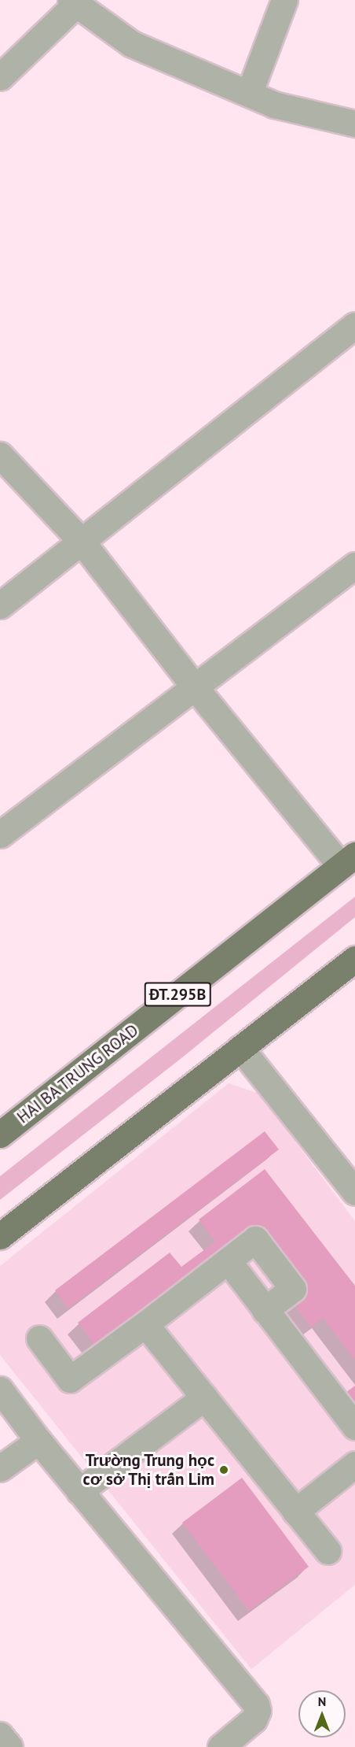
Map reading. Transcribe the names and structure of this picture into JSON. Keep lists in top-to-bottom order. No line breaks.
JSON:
{"streets":{"main road":["ĐT.295B","HAI BA TRUNG ROAD"]},"places":["Trường Trung học cơ sở Thị trấn Lim"],"north":"top"}
